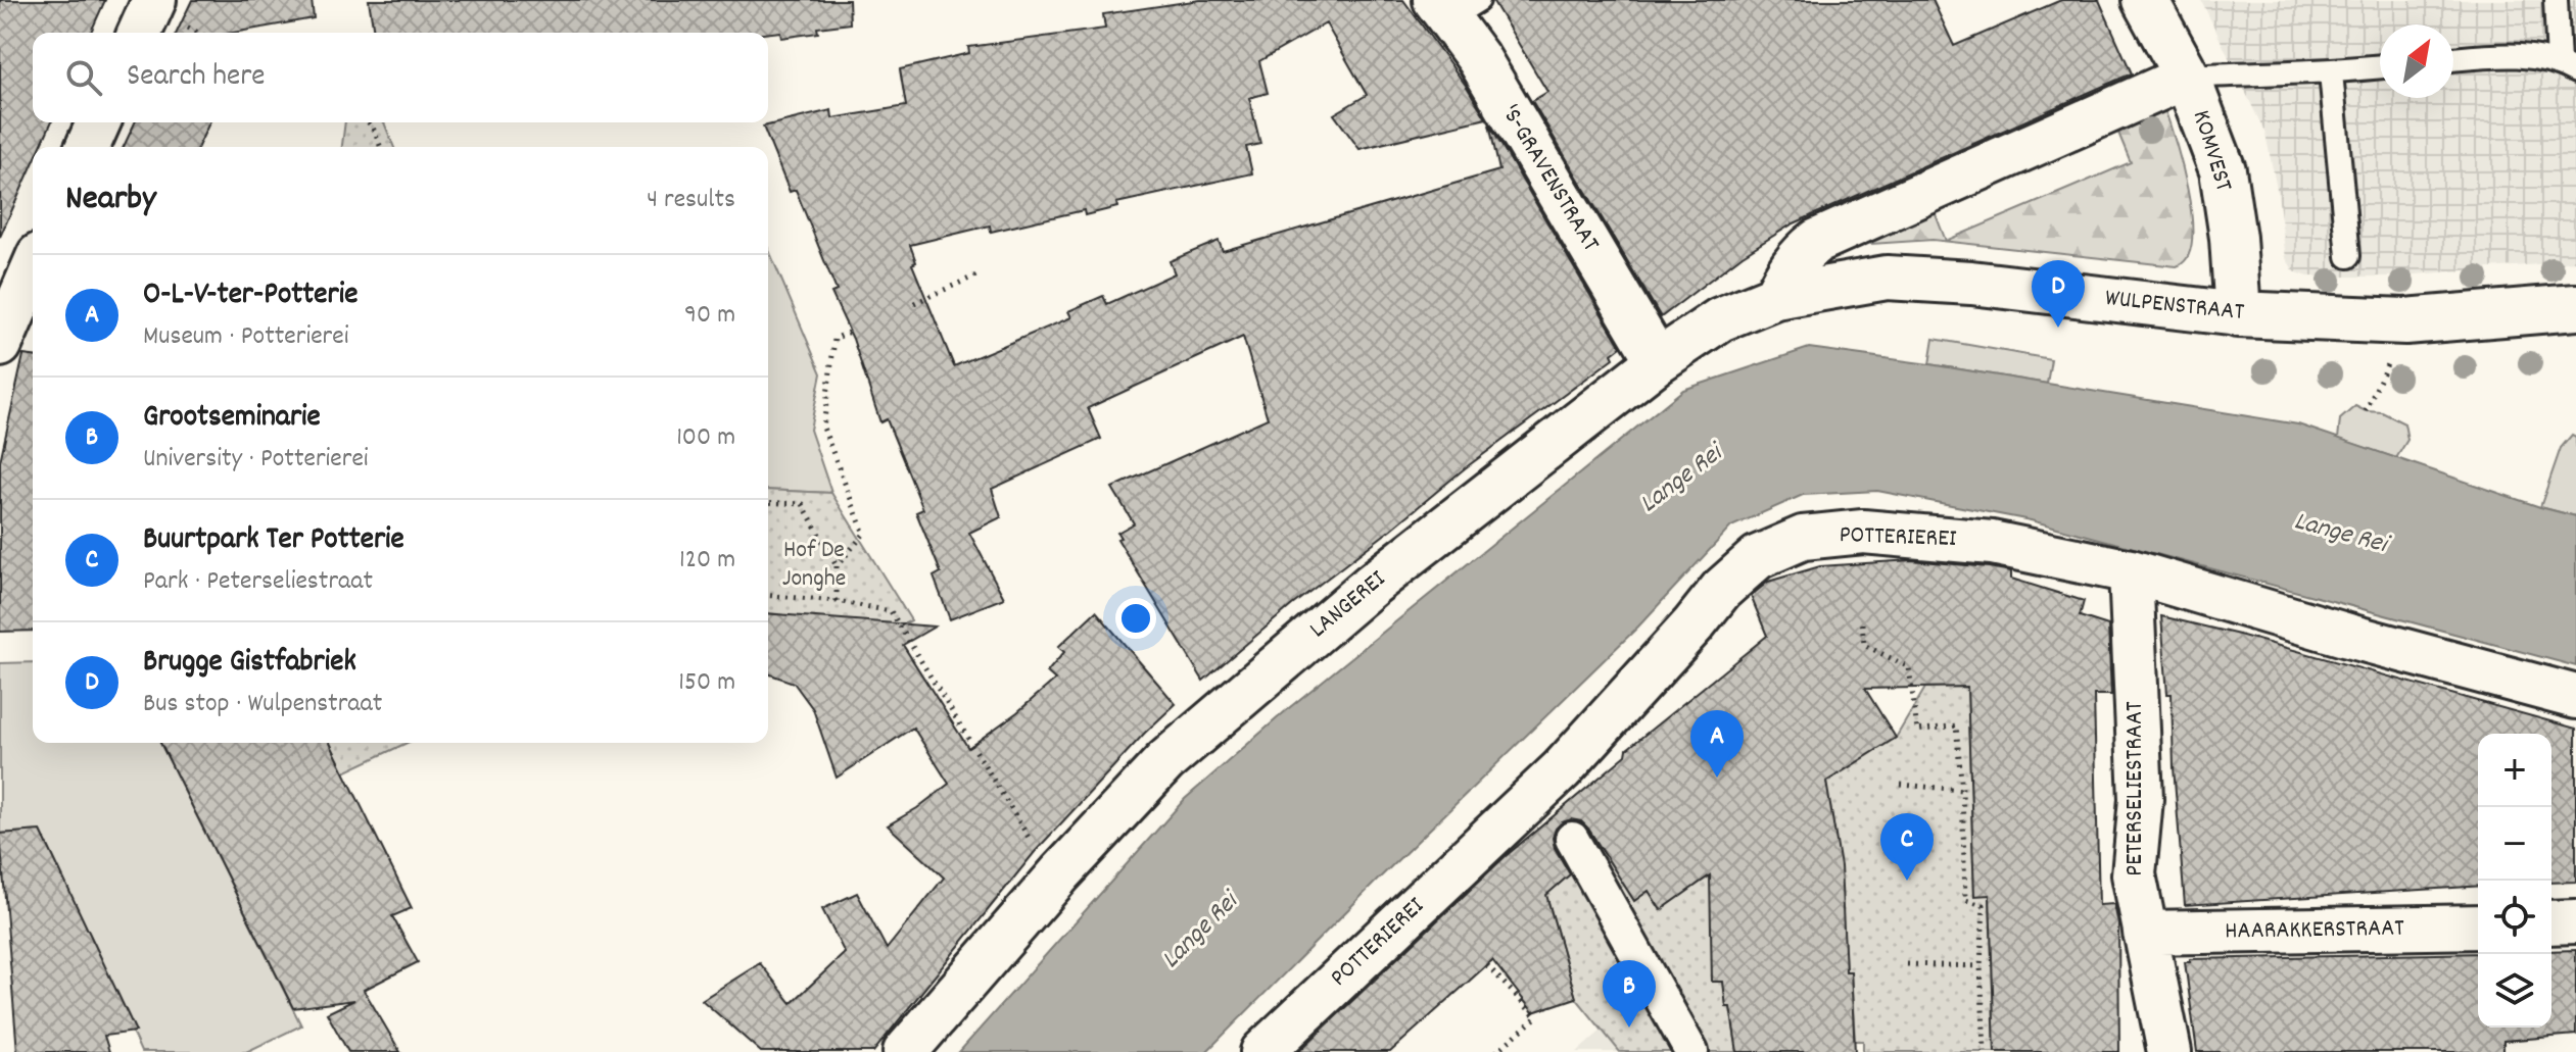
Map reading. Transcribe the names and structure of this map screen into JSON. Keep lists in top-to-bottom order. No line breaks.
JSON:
{"streets":{"street":["KOMVEST","'S-GRAVENSTRAAT","WULPENSTRAAT","POTTERIEREI","LANGEREI","PETERSELIESTRAAT","HAARAKKERSTRAAT"]},"crossings":[["KOMVEST","WULPENSTRAAT"],["'S-GRAVENSTRAAT","WULPENSTRAAT"],["'S-GRAVENSTRAAT","LANGEREI"],["WULPENSTRAAT","LANGEREI"],["POTTERIEREI","PETERSELIESTRAAT"],["PETERSELIESTRAAT","HAARAKKERSTRAAT"]],"water":["Lange Rei"],"parks":["Hof De Jonghe"],"north":"top right","page":{"search":"Search here","heading":["Nearby","4 results"],"list":[{"mark":"A","name":"O-L-V-ter-Potterie","note":"Museum · Potterierei","value":"90 m"},{"mark":"B","name":"Grootseminarie","note":"University · Potterierei","value":"100 m"},{"mark":"C","name":"Buurtpark Ter Potterie","note":"Park · Peterseliestraat","value":"120 m"},{"mark":"D","name":"Brugge Gistfabriek","note":"Bus stop · Wulpenstraat","value":"150 m"}],"pins":["D","A","C","B"],"map_buttons":["+","−"]}}
